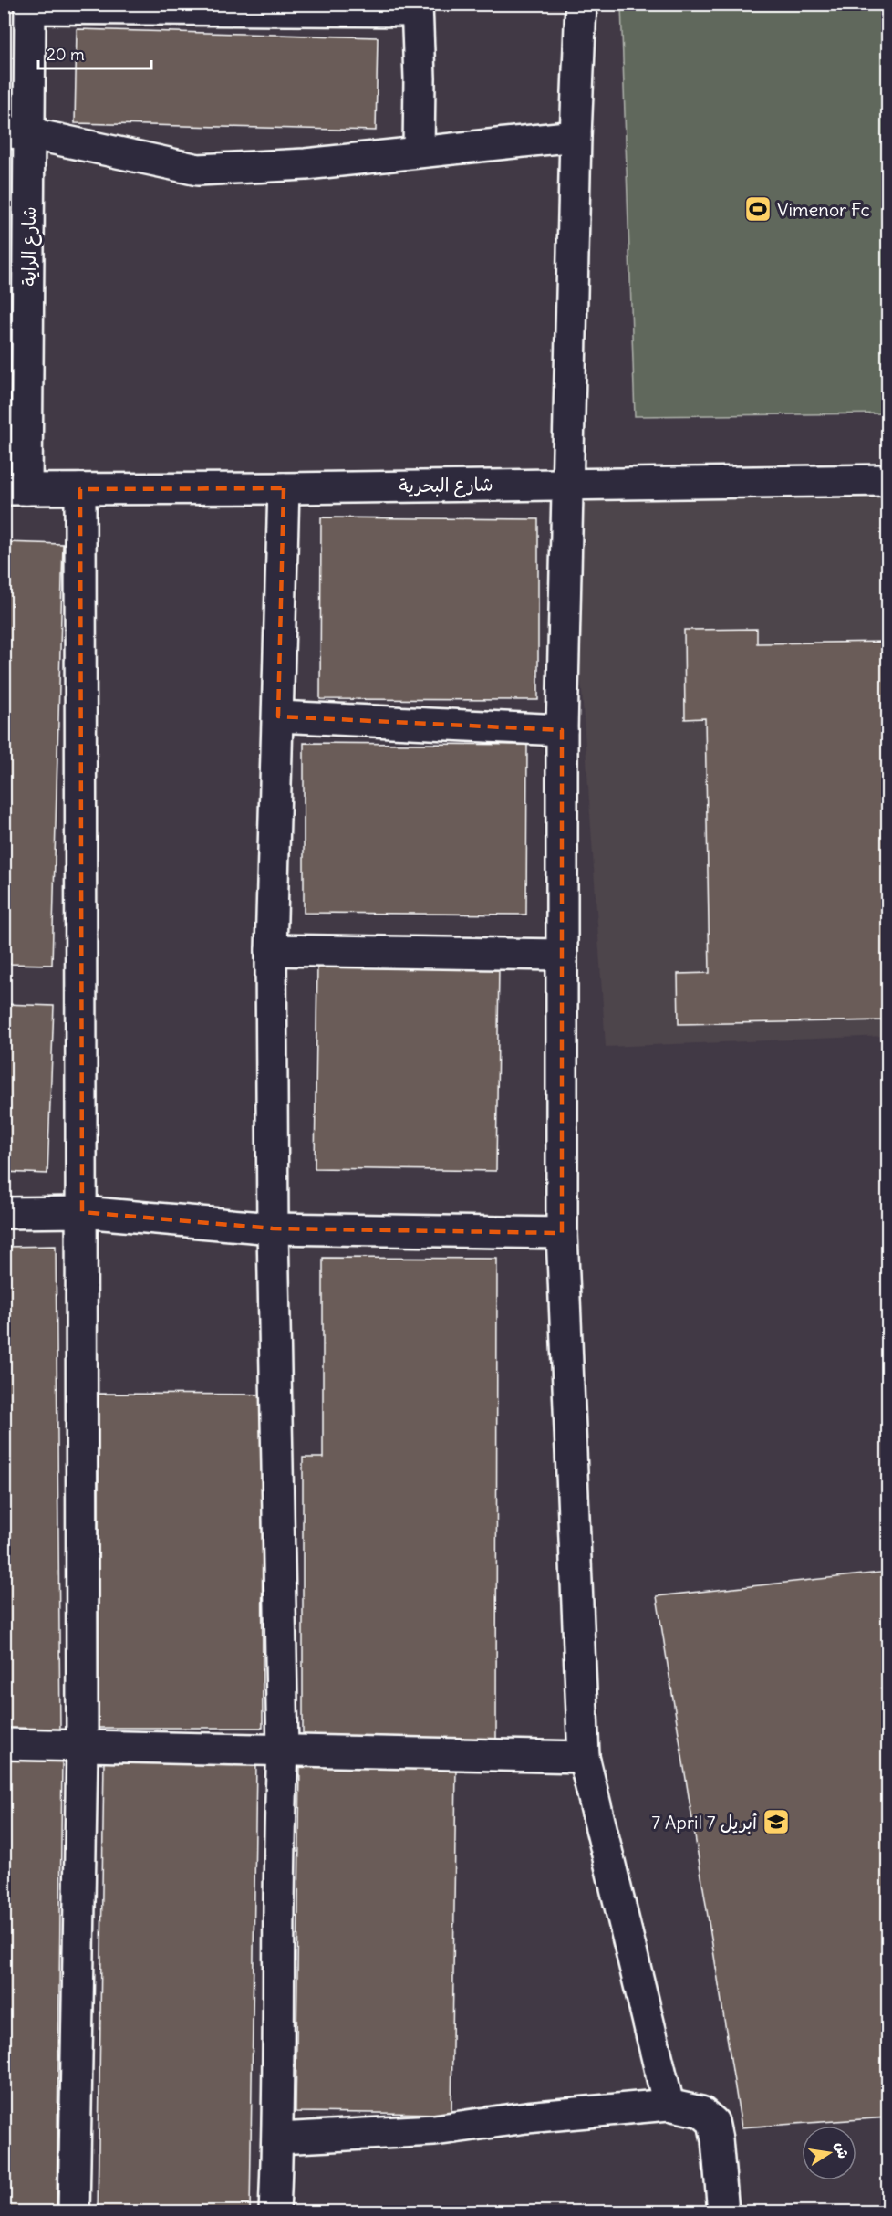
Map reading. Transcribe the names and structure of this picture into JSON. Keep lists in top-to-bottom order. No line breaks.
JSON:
{"streets":{"street":["شارع الراية","شارع البحرية"]},"crossings":[["شارع الراية","شارع البحرية"]],"places":{"sports":["Vimenor Fc"],"school or university":["7 April 7 أبريل"]},"scale_bar":"20 m","north":"right"}
